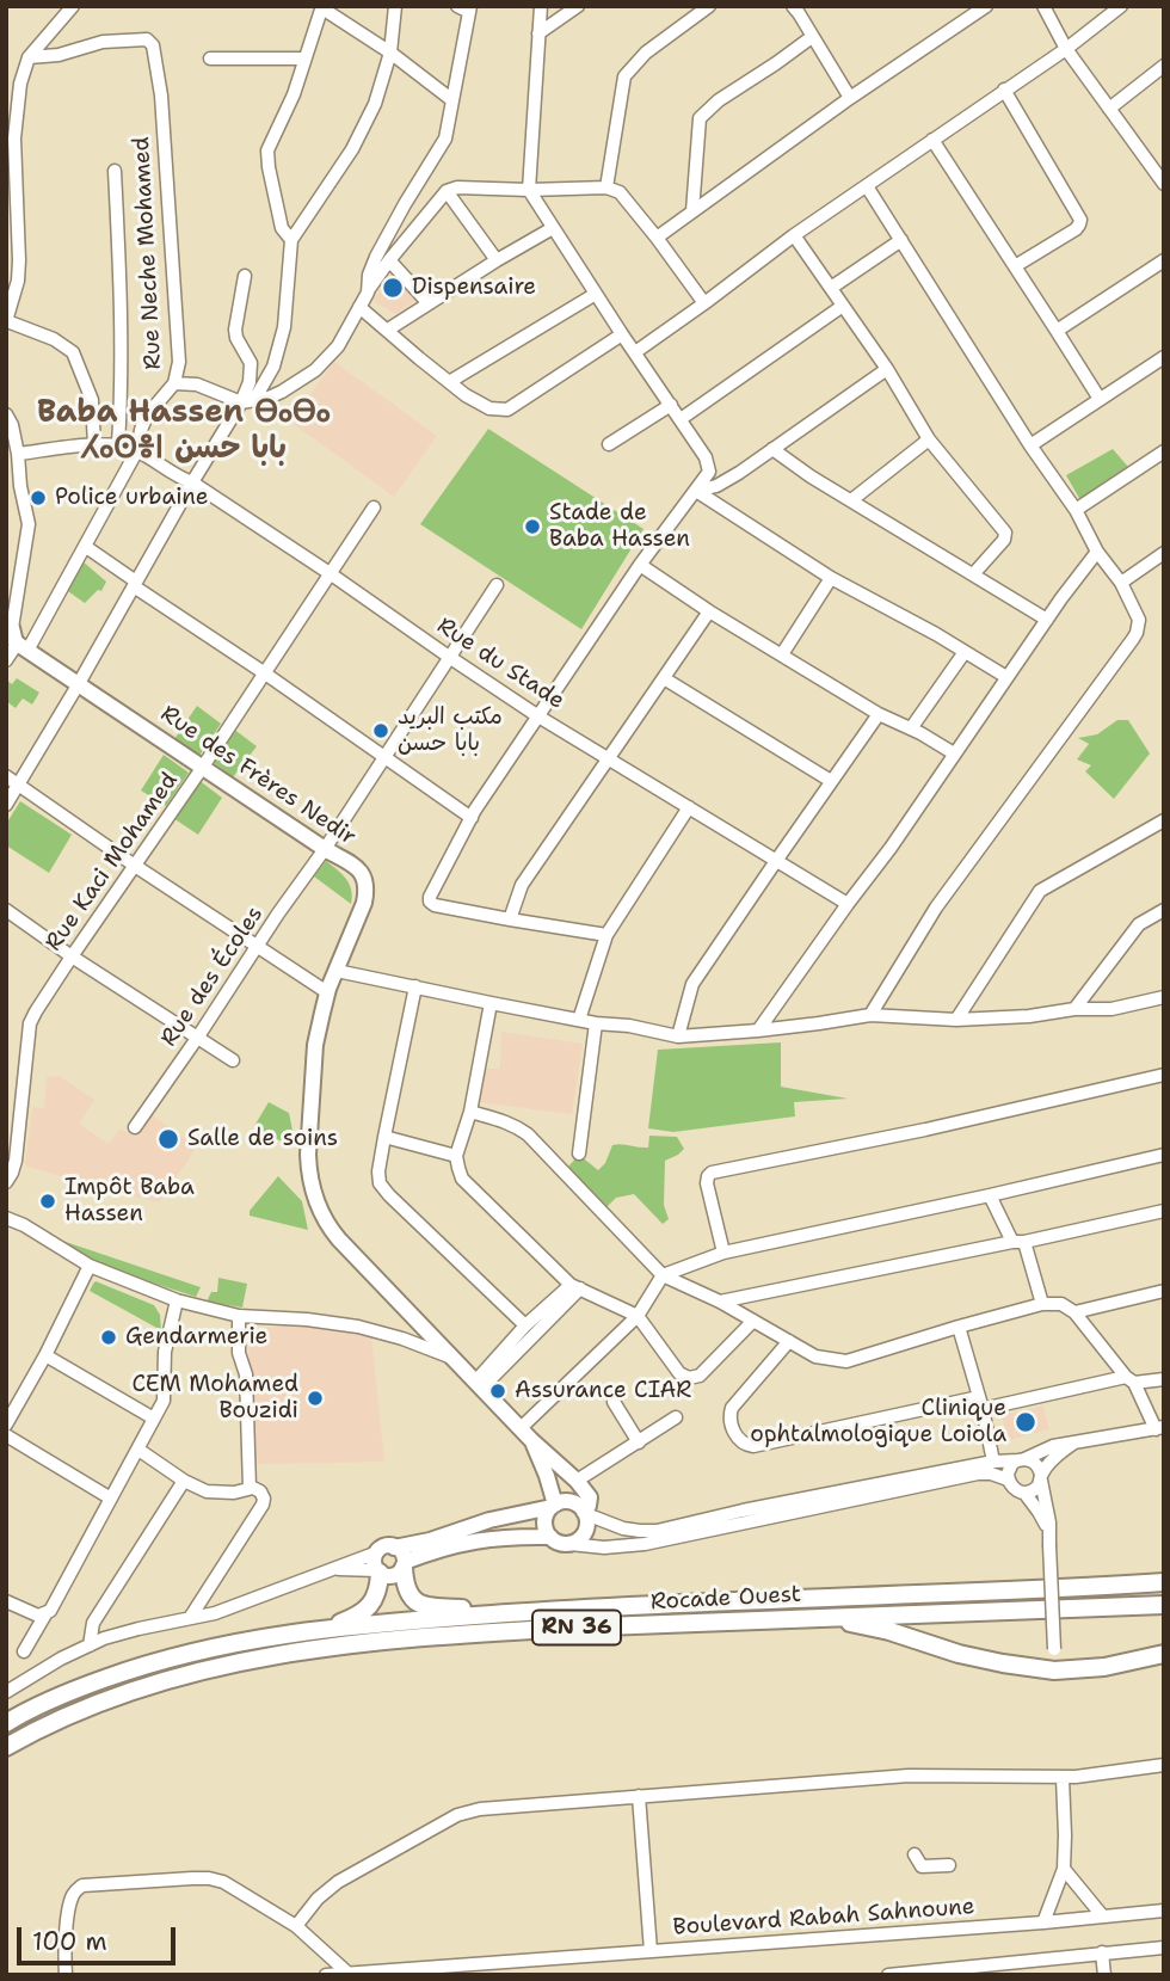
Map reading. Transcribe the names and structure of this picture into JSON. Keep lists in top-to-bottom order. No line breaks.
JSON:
{"streets":{"highway":["Rocade Ouest","RN 36"],"main road":["Rue des Frères Nedir"],"street":["Rue Neche Mohamed","Rue du Stade","Rue Kaci Mohamed","Rue des Écoles","Boulevard Rabah Sahnoune"]},"crossings":[["Rue Neche Mohamed","Rue du Stade"],["Rue Neche Mohamed","Rue des Frères Nedir"],["Rue du Stade","Rue Kaci Mohamed"],["Rue du Stade","Rue des Écoles"],["Rue des Frères Nedir","Rue Kaci Mohamed"],["Rue des Frères Nedir","Rue des Écoles"]],"districts":["Baba Hassen ⴱⴰⴱⴰ ⵃⴰⵙⴻⵏ بابا حسن"],"places":["Dispensaire","Police urbaine","Stade de Baba Hassen","مكتب البريد بابا حسن","Salle de soins","Impôt Baba Hassen","Gendarmerie","Assurance CIAR","CEM Mohamed Bouzidi","Clinique ophtalmologique Loiola"],"scale_bar":"100 m"}
